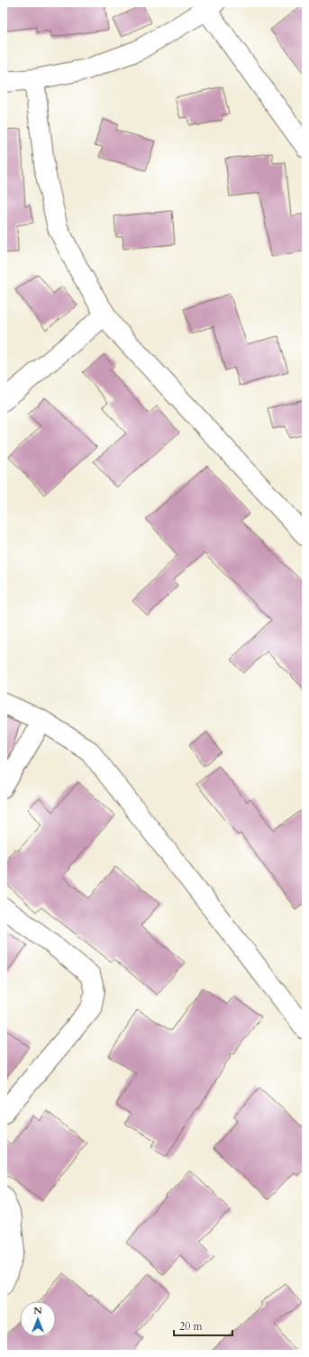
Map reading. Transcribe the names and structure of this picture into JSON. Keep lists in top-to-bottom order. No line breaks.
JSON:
{"scale_bar":"20 m","north":"top"}
